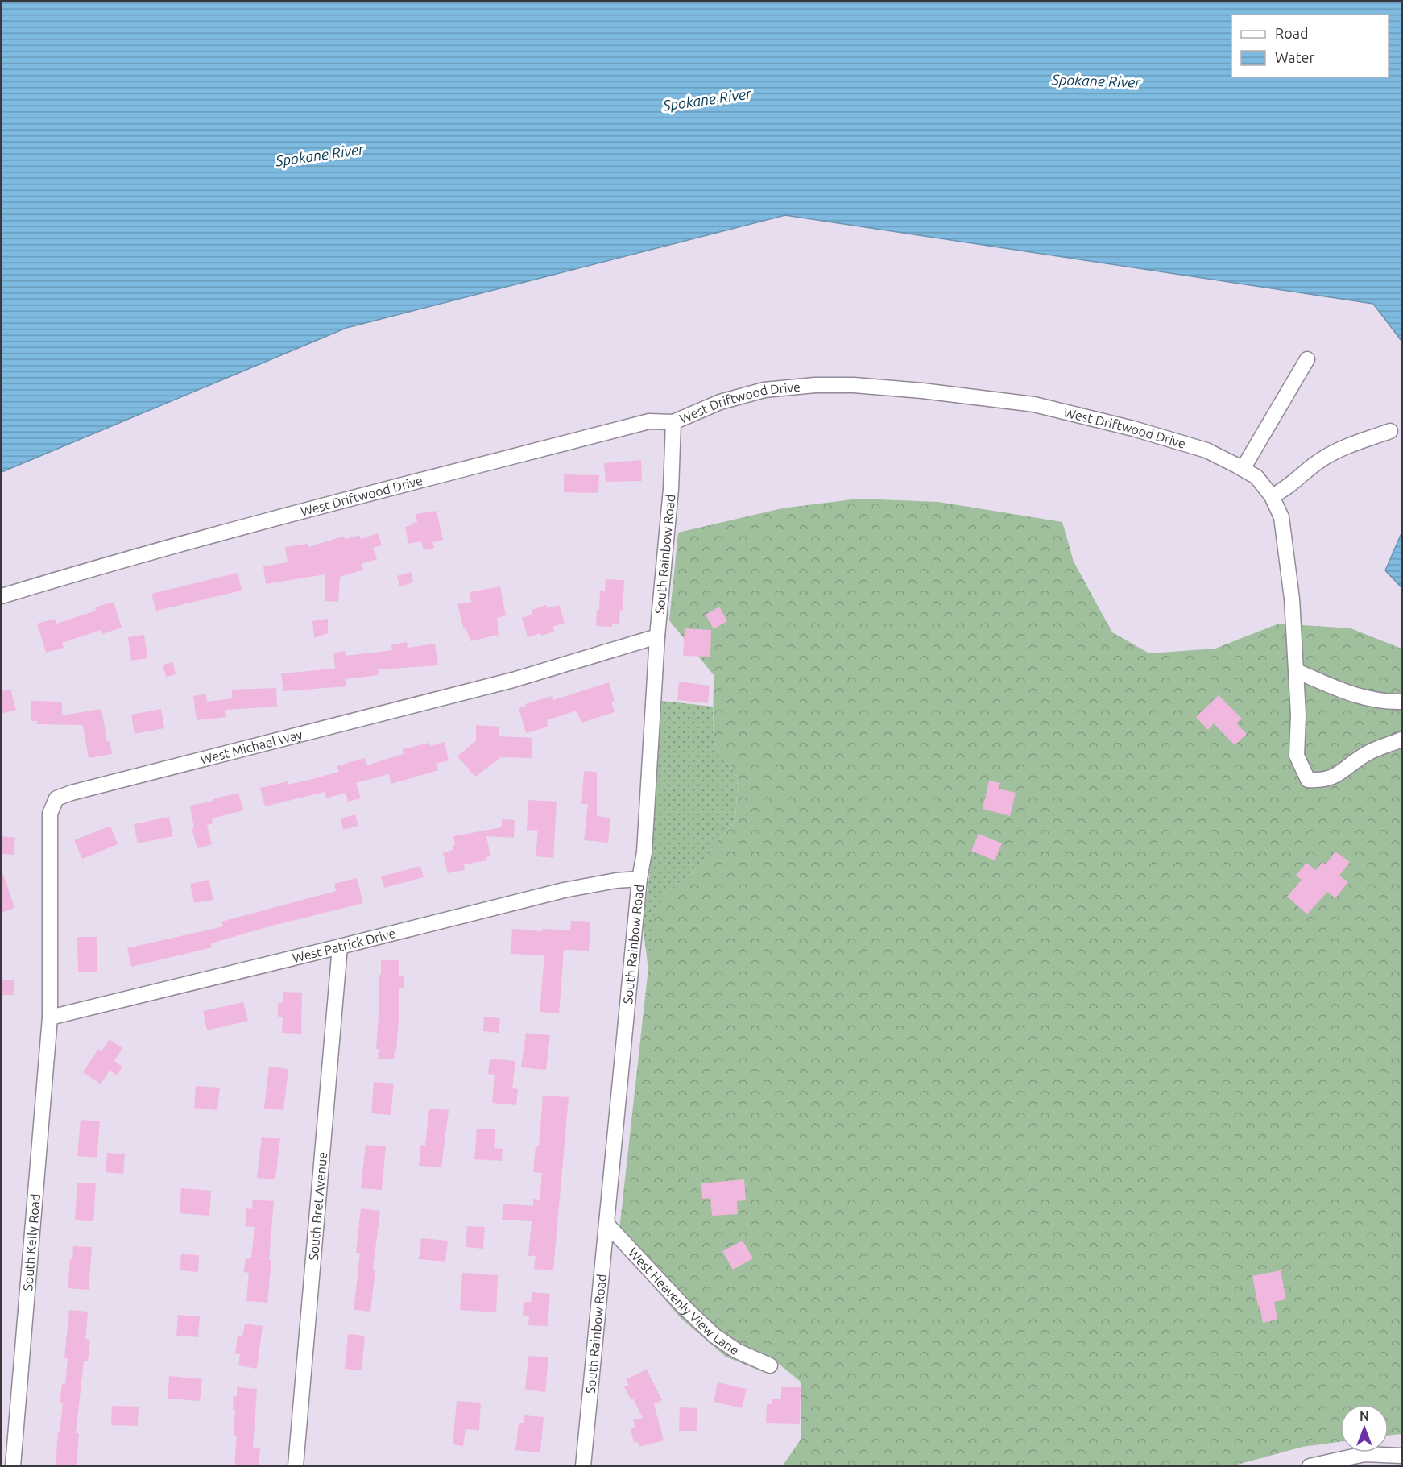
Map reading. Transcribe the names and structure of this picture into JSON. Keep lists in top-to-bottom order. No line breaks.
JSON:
{"streets":{"street":["West Driftwood Drive","South Rainbow Road","West Michael Way","West Patrick Drive","South Bret Avenue","South Kelly Road","West Heavenly View Lane"]},"crossings":[["West Driftwood Drive","South Rainbow Road"],["South Rainbow Road","West Michael Way"],["South Rainbow Road","West Patrick Drive"],["South Rainbow Road","West Heavenly View Lane"],["West Michael Way","West Patrick Drive"],["West Michael Way","South Kelly Road"],["West Patrick Drive","South Bret Avenue"],["West Patrick Drive","South Kelly Road"]],"water":["Spokane River"],"legend":["Road","Water"],"north":"top"}
